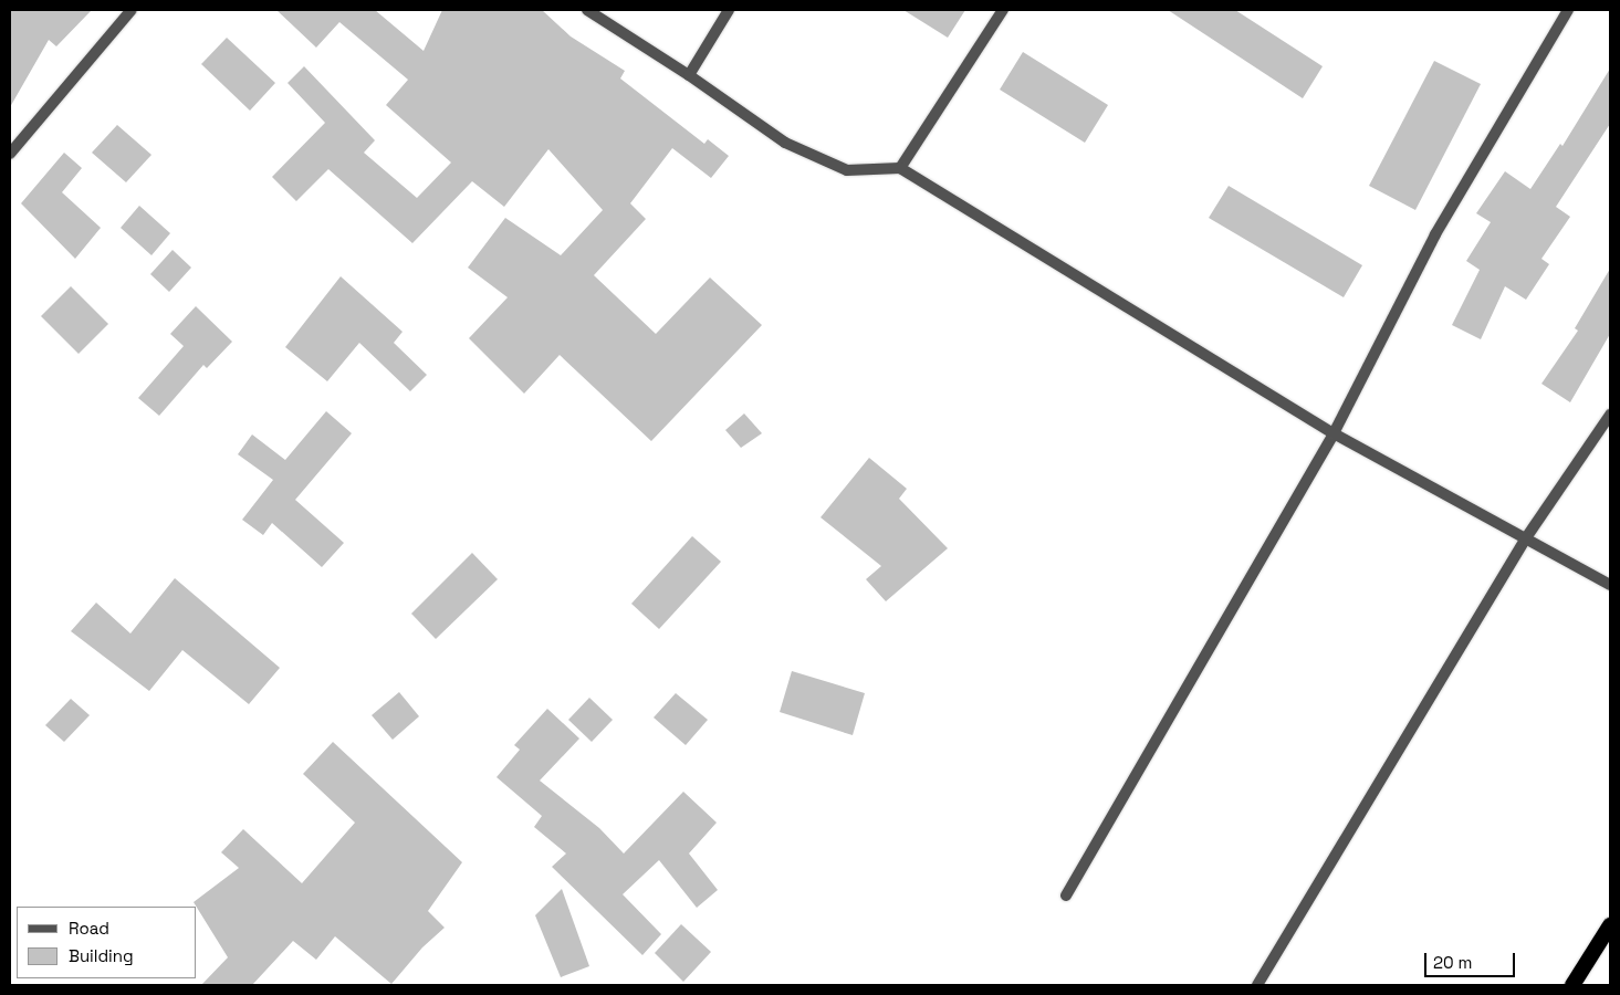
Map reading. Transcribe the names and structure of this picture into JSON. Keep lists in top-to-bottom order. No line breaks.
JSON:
{"legend":["Road","Building"],"scale_bar":"20 m"}
